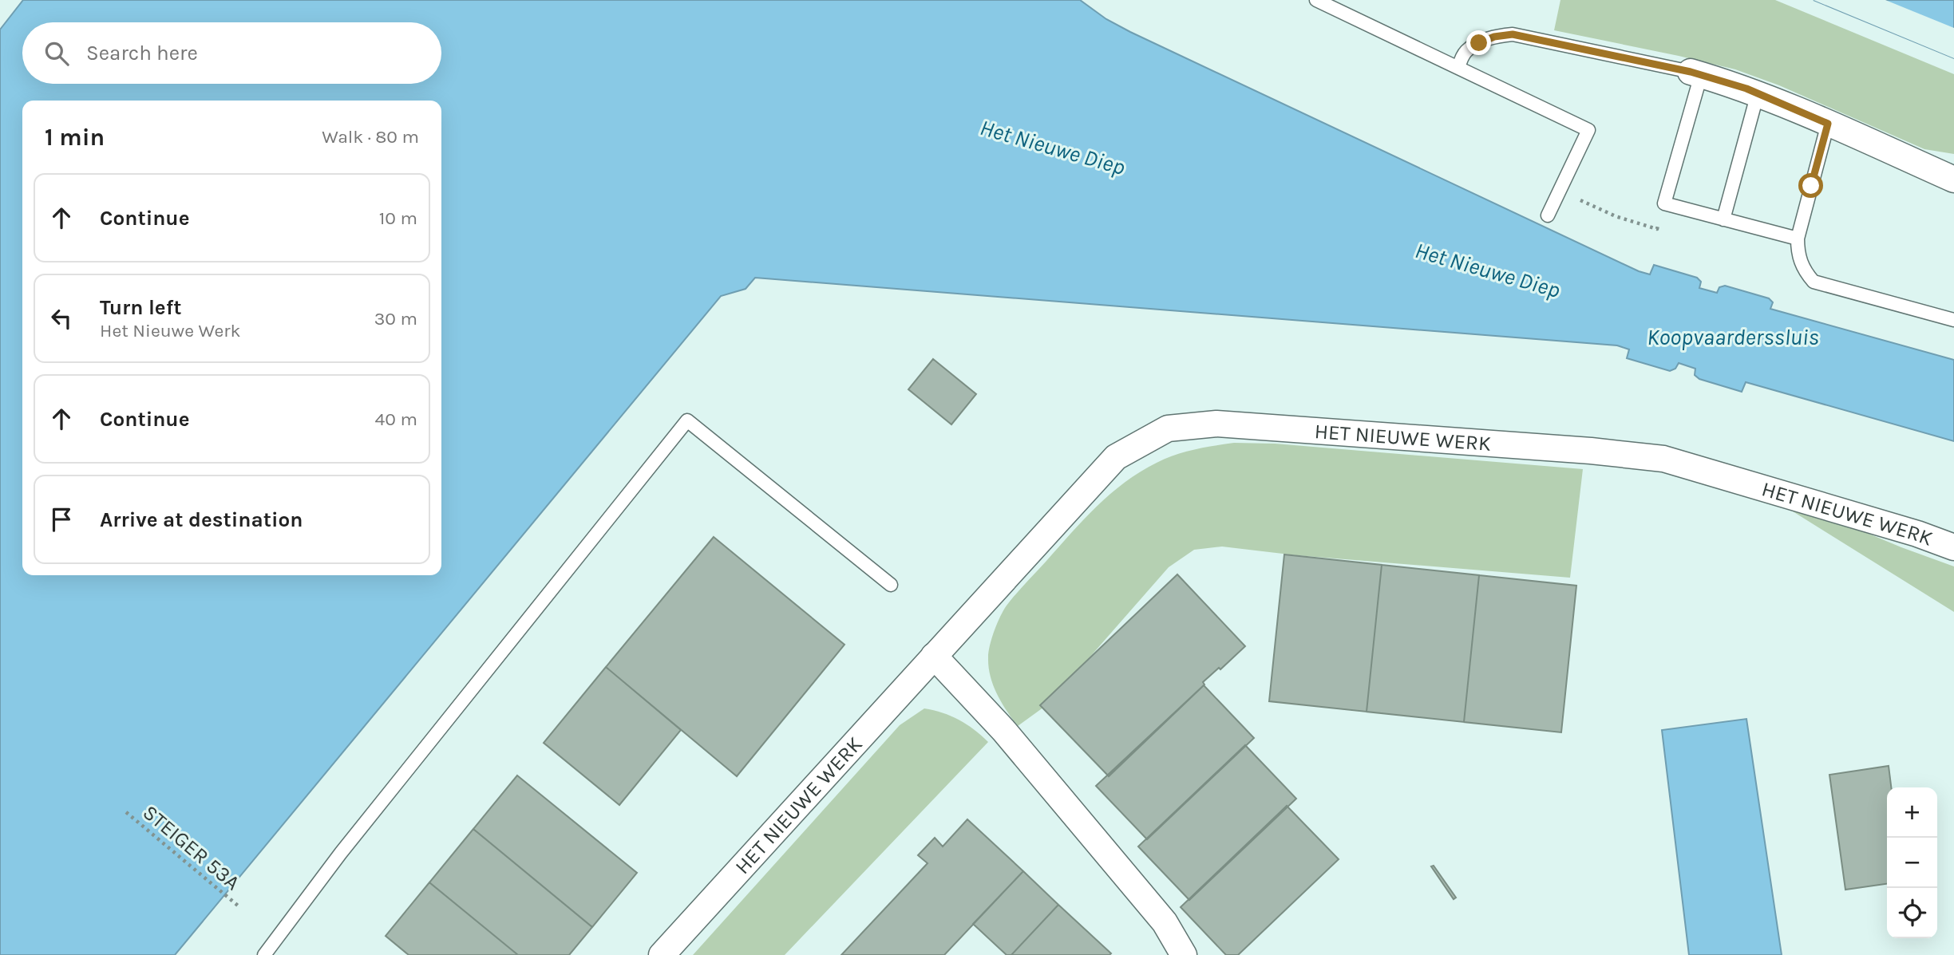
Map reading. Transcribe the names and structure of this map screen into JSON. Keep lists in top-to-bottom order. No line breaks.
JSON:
{"streets":{"street":["HET NIEUWE WERK"],"path":["STEIGER 53A"]},"water":["Het Nieuwe Diep","Koopvaarderssluis"],"page":{"search":"Search here","heading":["1 min","Walk · 80 m"],"list":[["Continue","10 m"],["Turn left","Het Nieuwe Werk","30 m"],["Continue","40 m"],"Arrive at destination"],"map_buttons":["+","−"]}}
